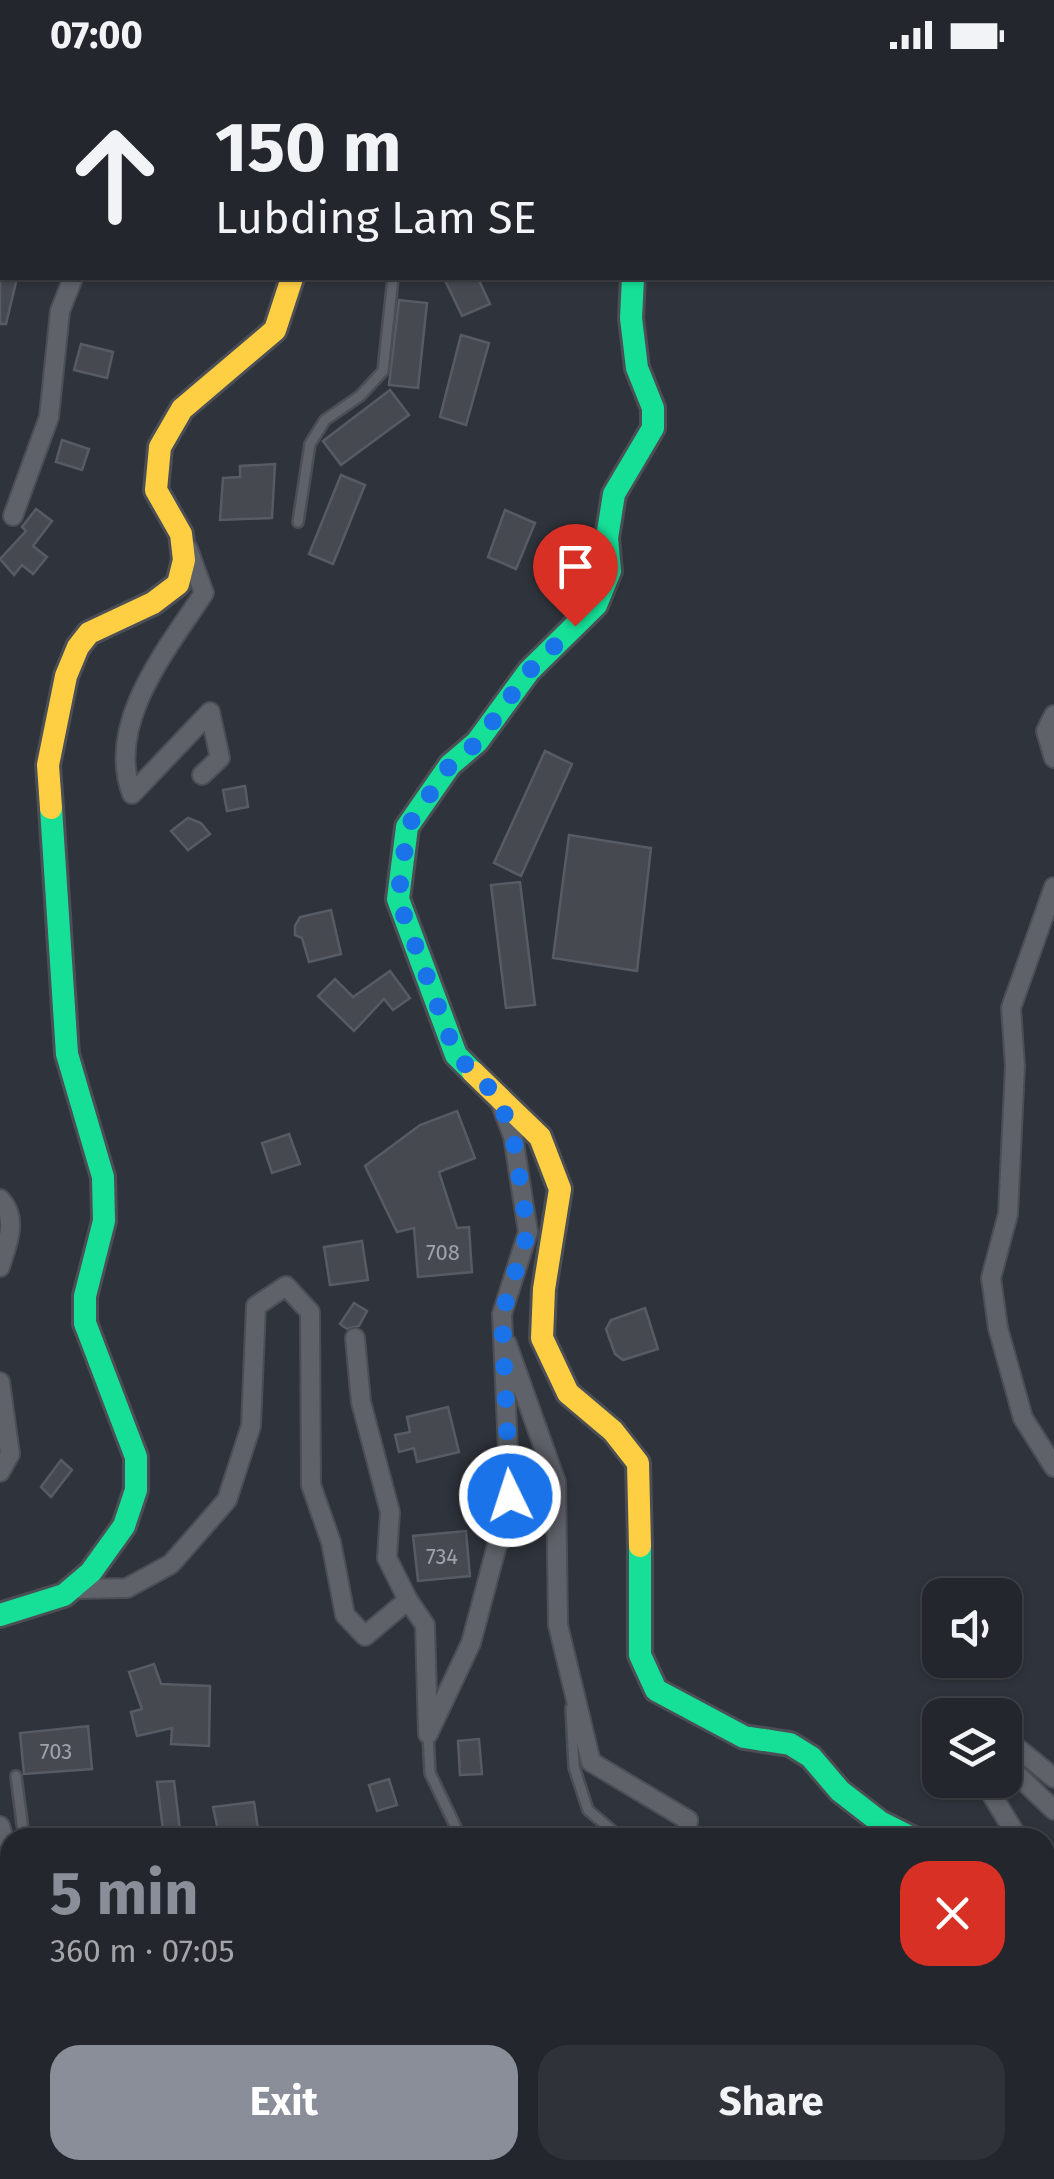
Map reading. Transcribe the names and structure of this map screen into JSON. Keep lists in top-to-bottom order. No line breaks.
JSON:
{"house_numbers":["708","734","703"],"page":{"status":"07:00","turn":["150 m","Lubding Lam SE"],"heading":["5 min","360 m · 07:05"],"buttons":["Exit","Share"]}}
